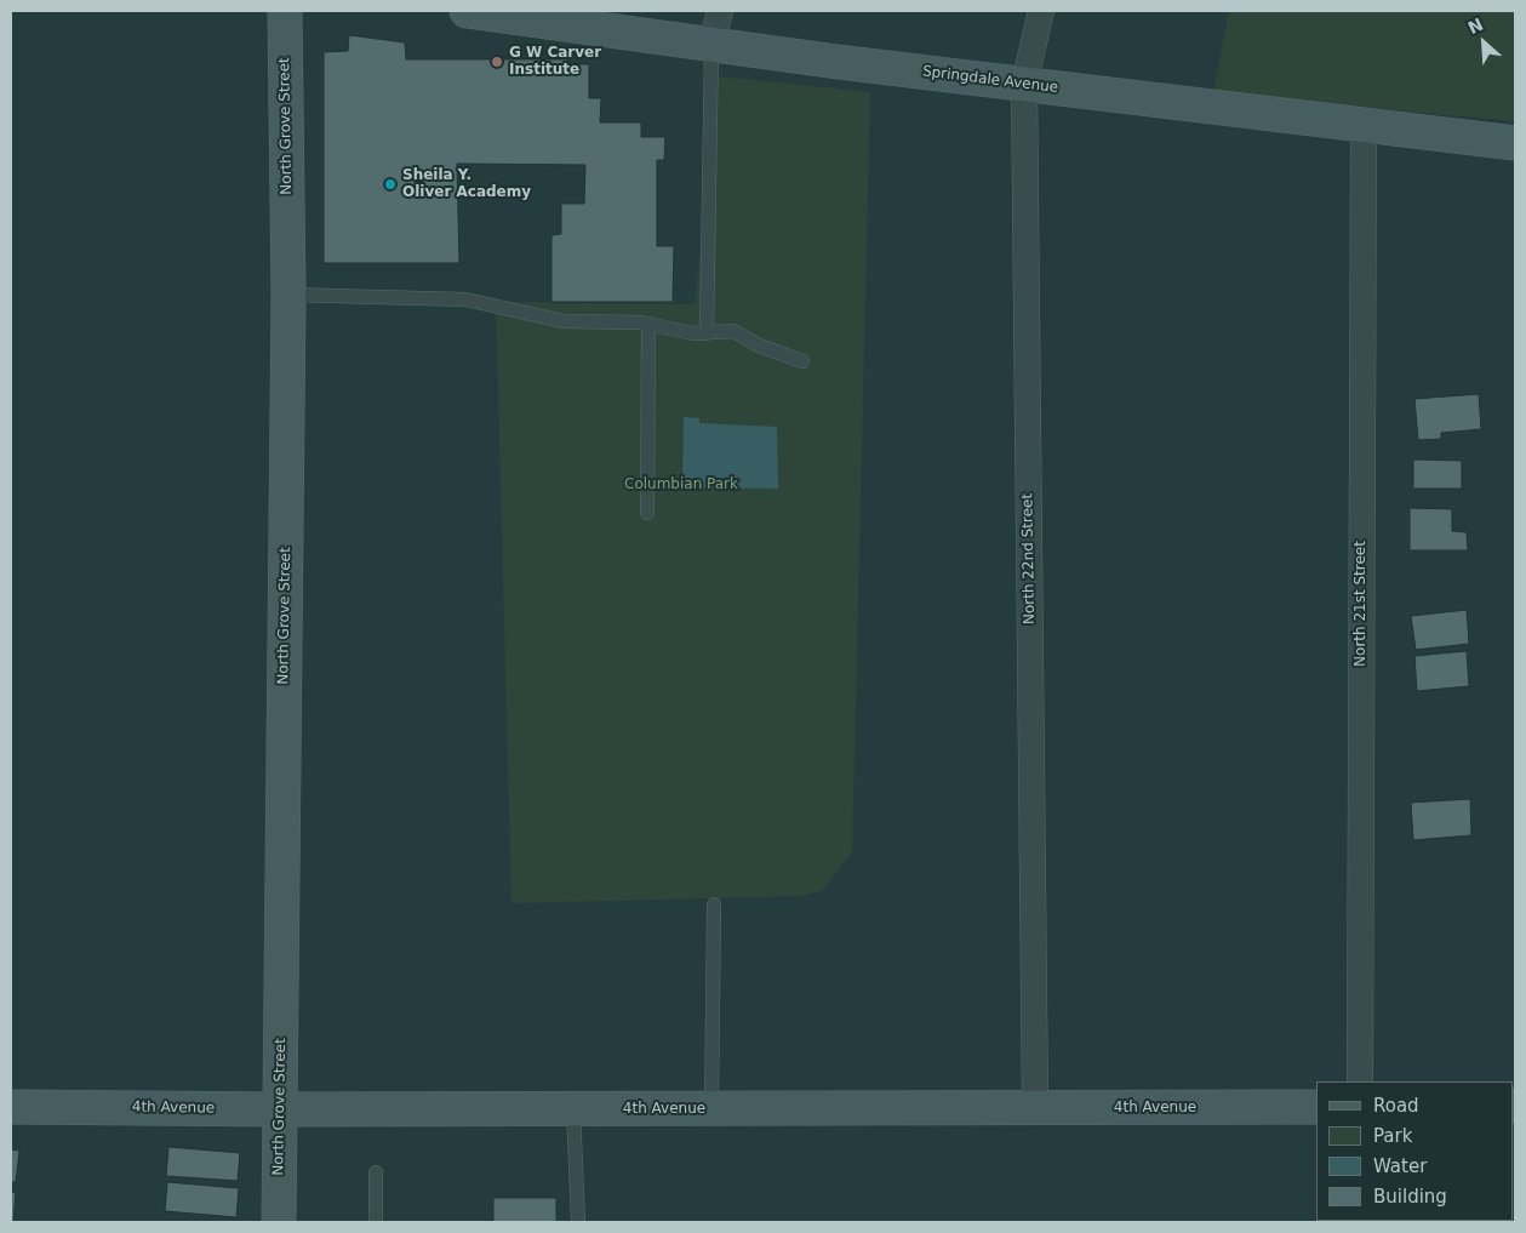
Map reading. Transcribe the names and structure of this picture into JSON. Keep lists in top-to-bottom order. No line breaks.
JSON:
{"streets":{"street":["Springdale Avenue","North Grove Street","North 22nd Street","North 21st Street","4th Avenue"]},"crossings":[["Springdale Avenue","North 22nd Street"],["Springdale Avenue","North 21st Street"],["North Grove Street","4th Avenue"],["North 22nd Street","4th Avenue"]],"parks":["Columbian Park"],"places":["G W Carver Institute","Sheila Y. Oliver Academy"],"legend":["Road","Park","Water","Building"],"north":"top left"}
